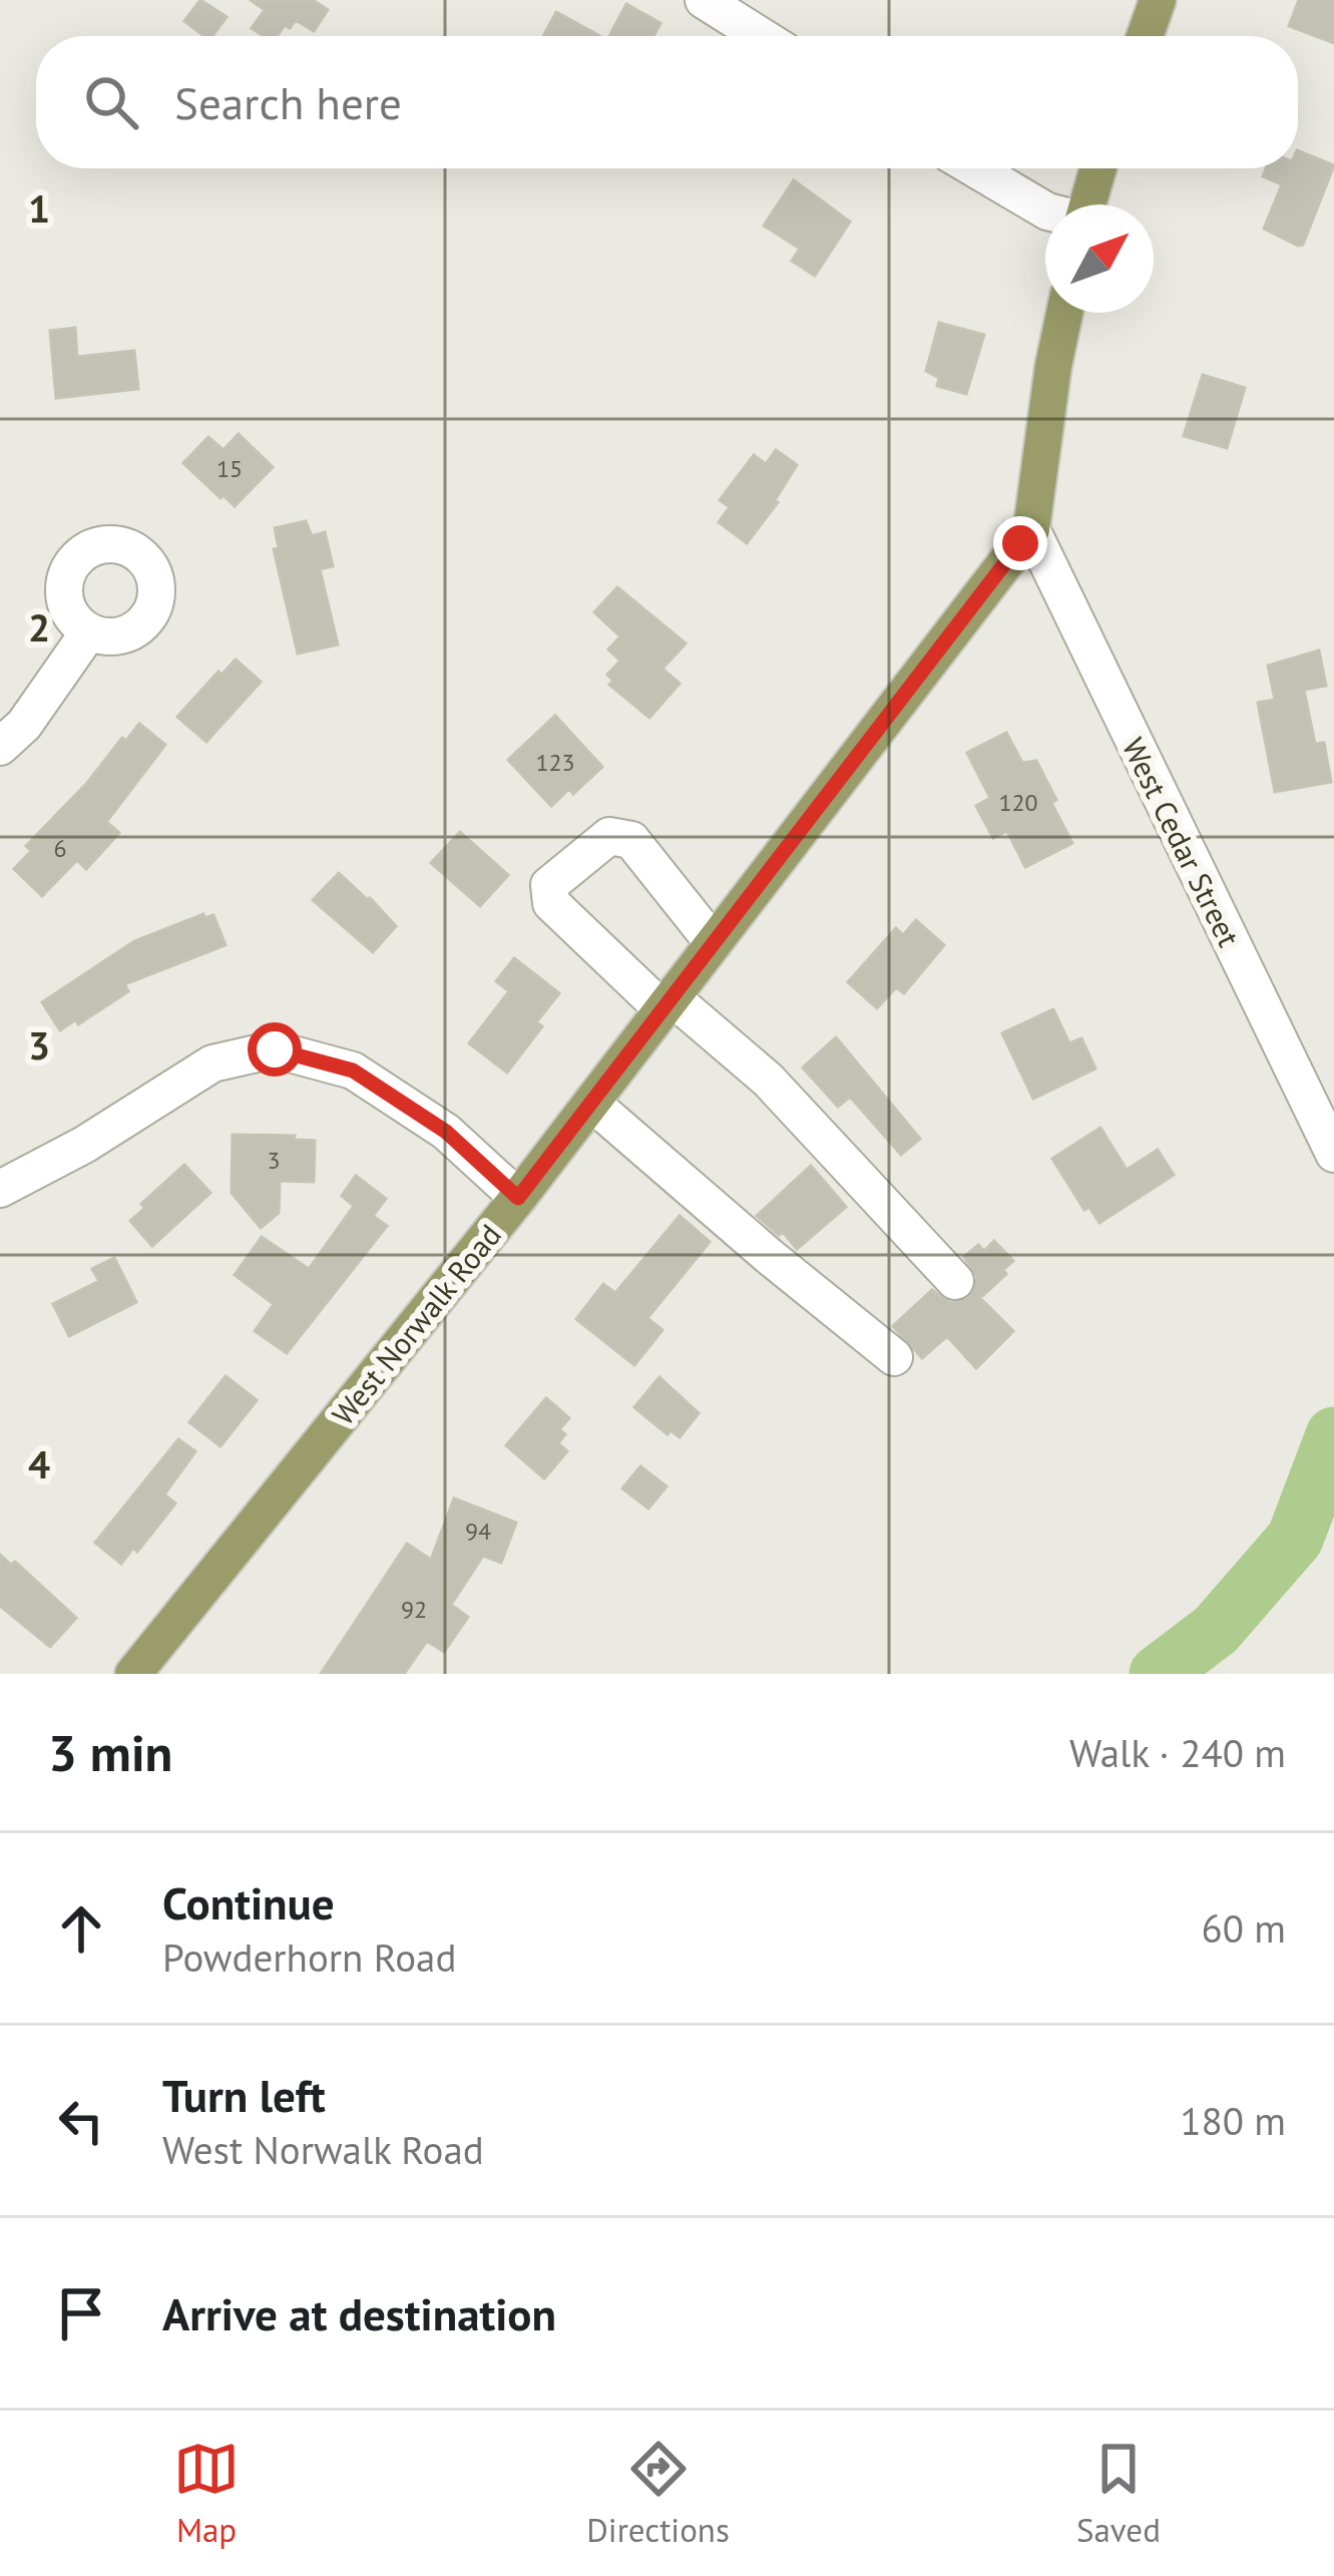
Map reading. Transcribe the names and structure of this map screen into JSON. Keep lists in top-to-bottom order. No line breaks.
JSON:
{"streets":{"main road":["West Norwalk Road"],"street":["West Cedar Street"]},"crossings":[["West Cedar Street","West Norwalk Road"]],"house_numbers":["15","123","120","6","3","94","92"],"north":"top right","page":{"search":"Search here","heading":["3 min","Walk · 240 m"],"list":[["Continue","Powderhorn Road","60 m"],["Turn left","West Norwalk Road","180 m"],"Arrive at destination"],"nav":["Map","Directions","Saved"]},"grid":{"rows":["1","2","3","4"]}}
